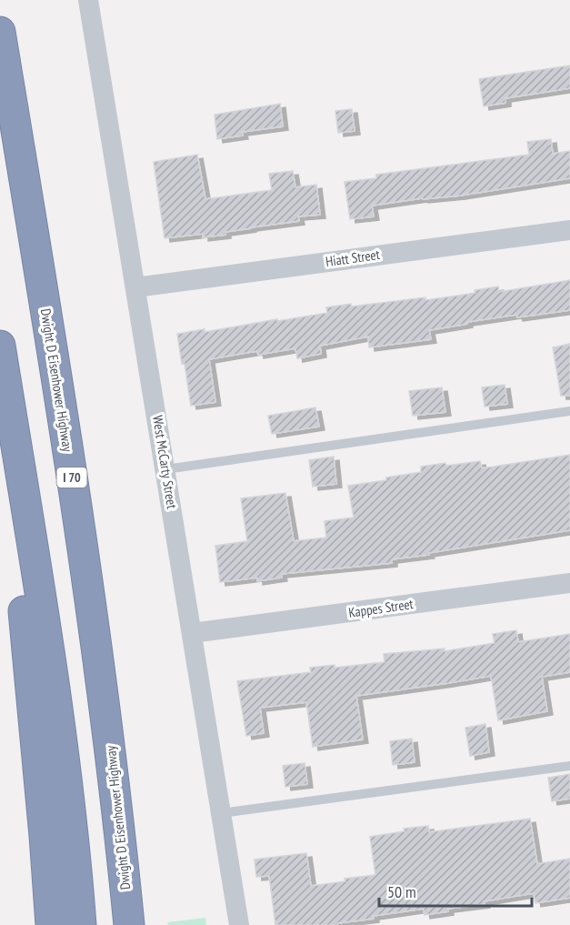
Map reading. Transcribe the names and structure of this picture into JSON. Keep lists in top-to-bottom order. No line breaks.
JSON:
{"streets":{"highway":["Dwight D Eisenhower Highway","I 70"],"street":["Hiatt Street","West McCarty Street","Kappes Street"]},"crossings":[["Hiatt Street","West McCarty Street"],["West McCarty Street","Kappes Street"]],"scale_bar":"50 m"}
